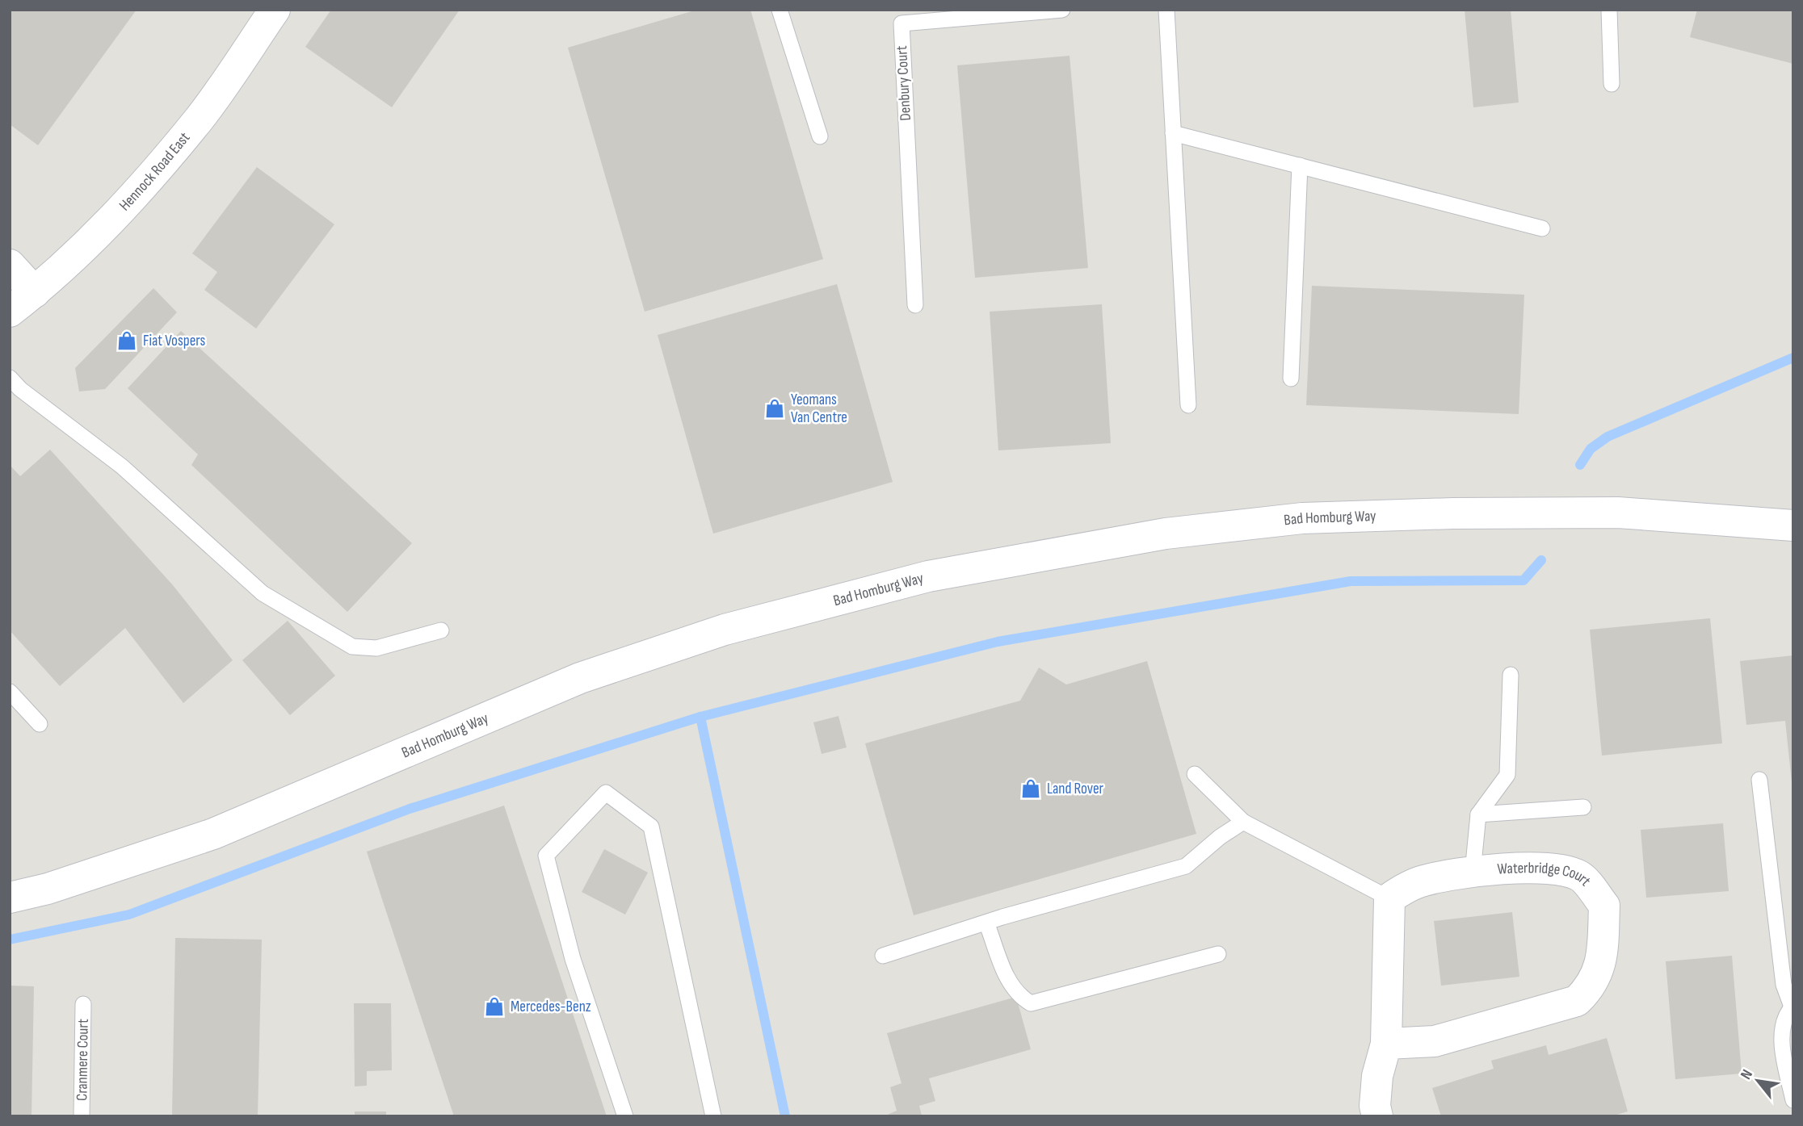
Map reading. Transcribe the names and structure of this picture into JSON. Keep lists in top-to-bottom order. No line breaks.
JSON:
{"streets":{"main road":["Hennock Road East","Bad Homburg Way","Waterbridge Court"],"lane":["Denbury Court","Cranmere Court"]},"places":{"shop":["Fiat Vospers","Yeomans Van Centre","Land Rover","Mercedes-Benz"]},"north":"top left"}
